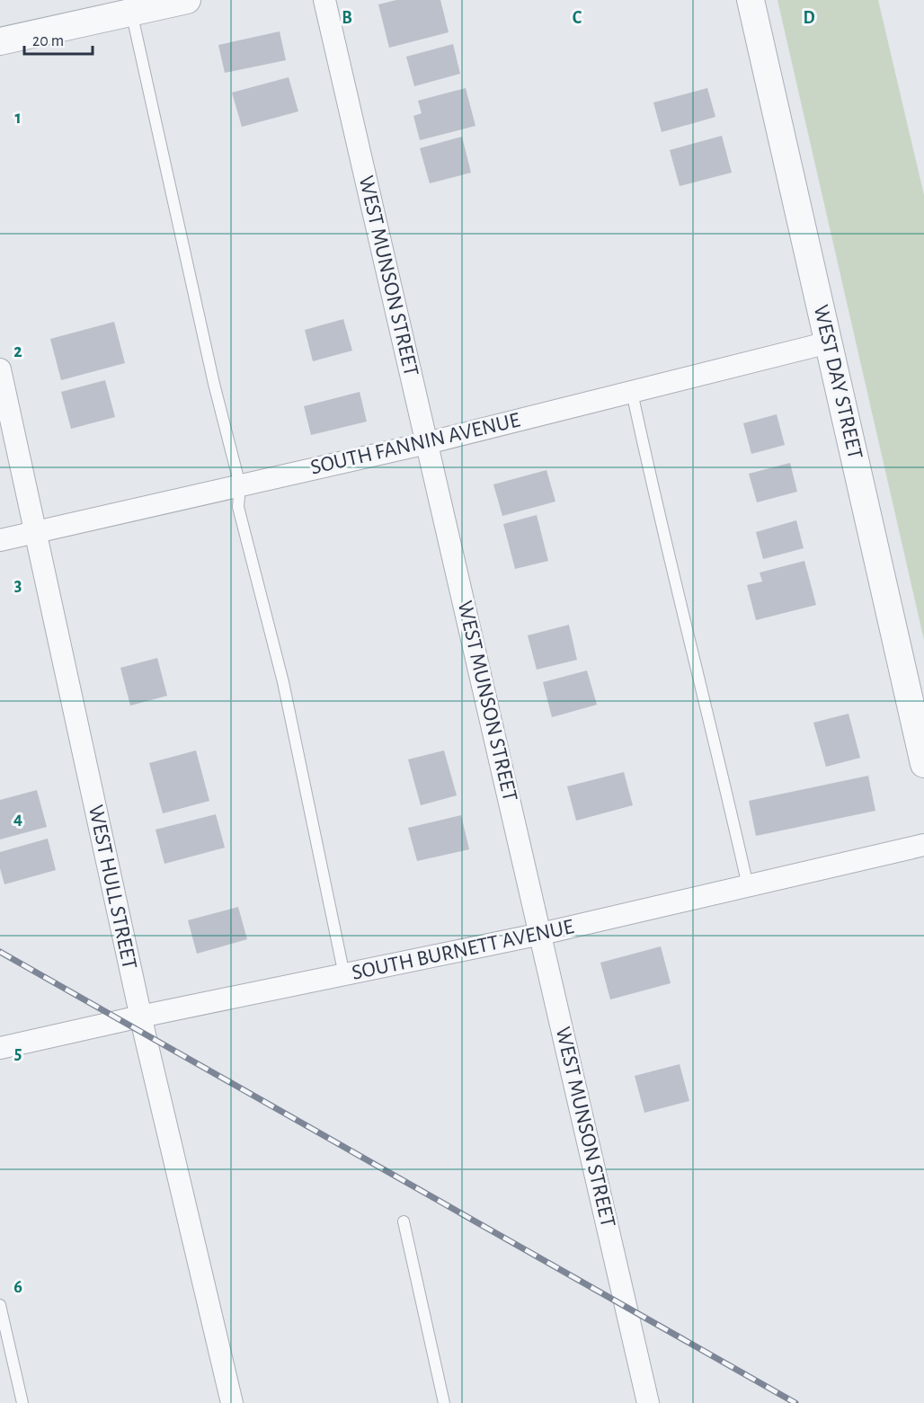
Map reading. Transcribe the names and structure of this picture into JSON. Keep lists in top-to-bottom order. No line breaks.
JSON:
{"streets":{"street":["WEST MUNSON STREET","WEST DAY STREET","SOUTH FANNIN AVENUE","WEST HULL STREET","SOUTH BURNETT AVENUE"]},"crossings":[["WEST MUNSON STREET","SOUTH FANNIN AVENUE"],["WEST MUNSON STREET","SOUTH BURNETT AVENUE"],["WEST DAY STREET","SOUTH FANNIN AVENUE"],["SOUTH FANNIN AVENUE","WEST HULL STREET"],["WEST HULL STREET","SOUTH BURNETT AVENUE"]],"scale_bar":"20 m","grid":{"columns":["B","C","D"],"rows":["1","2","3","4","5","6"]}}
